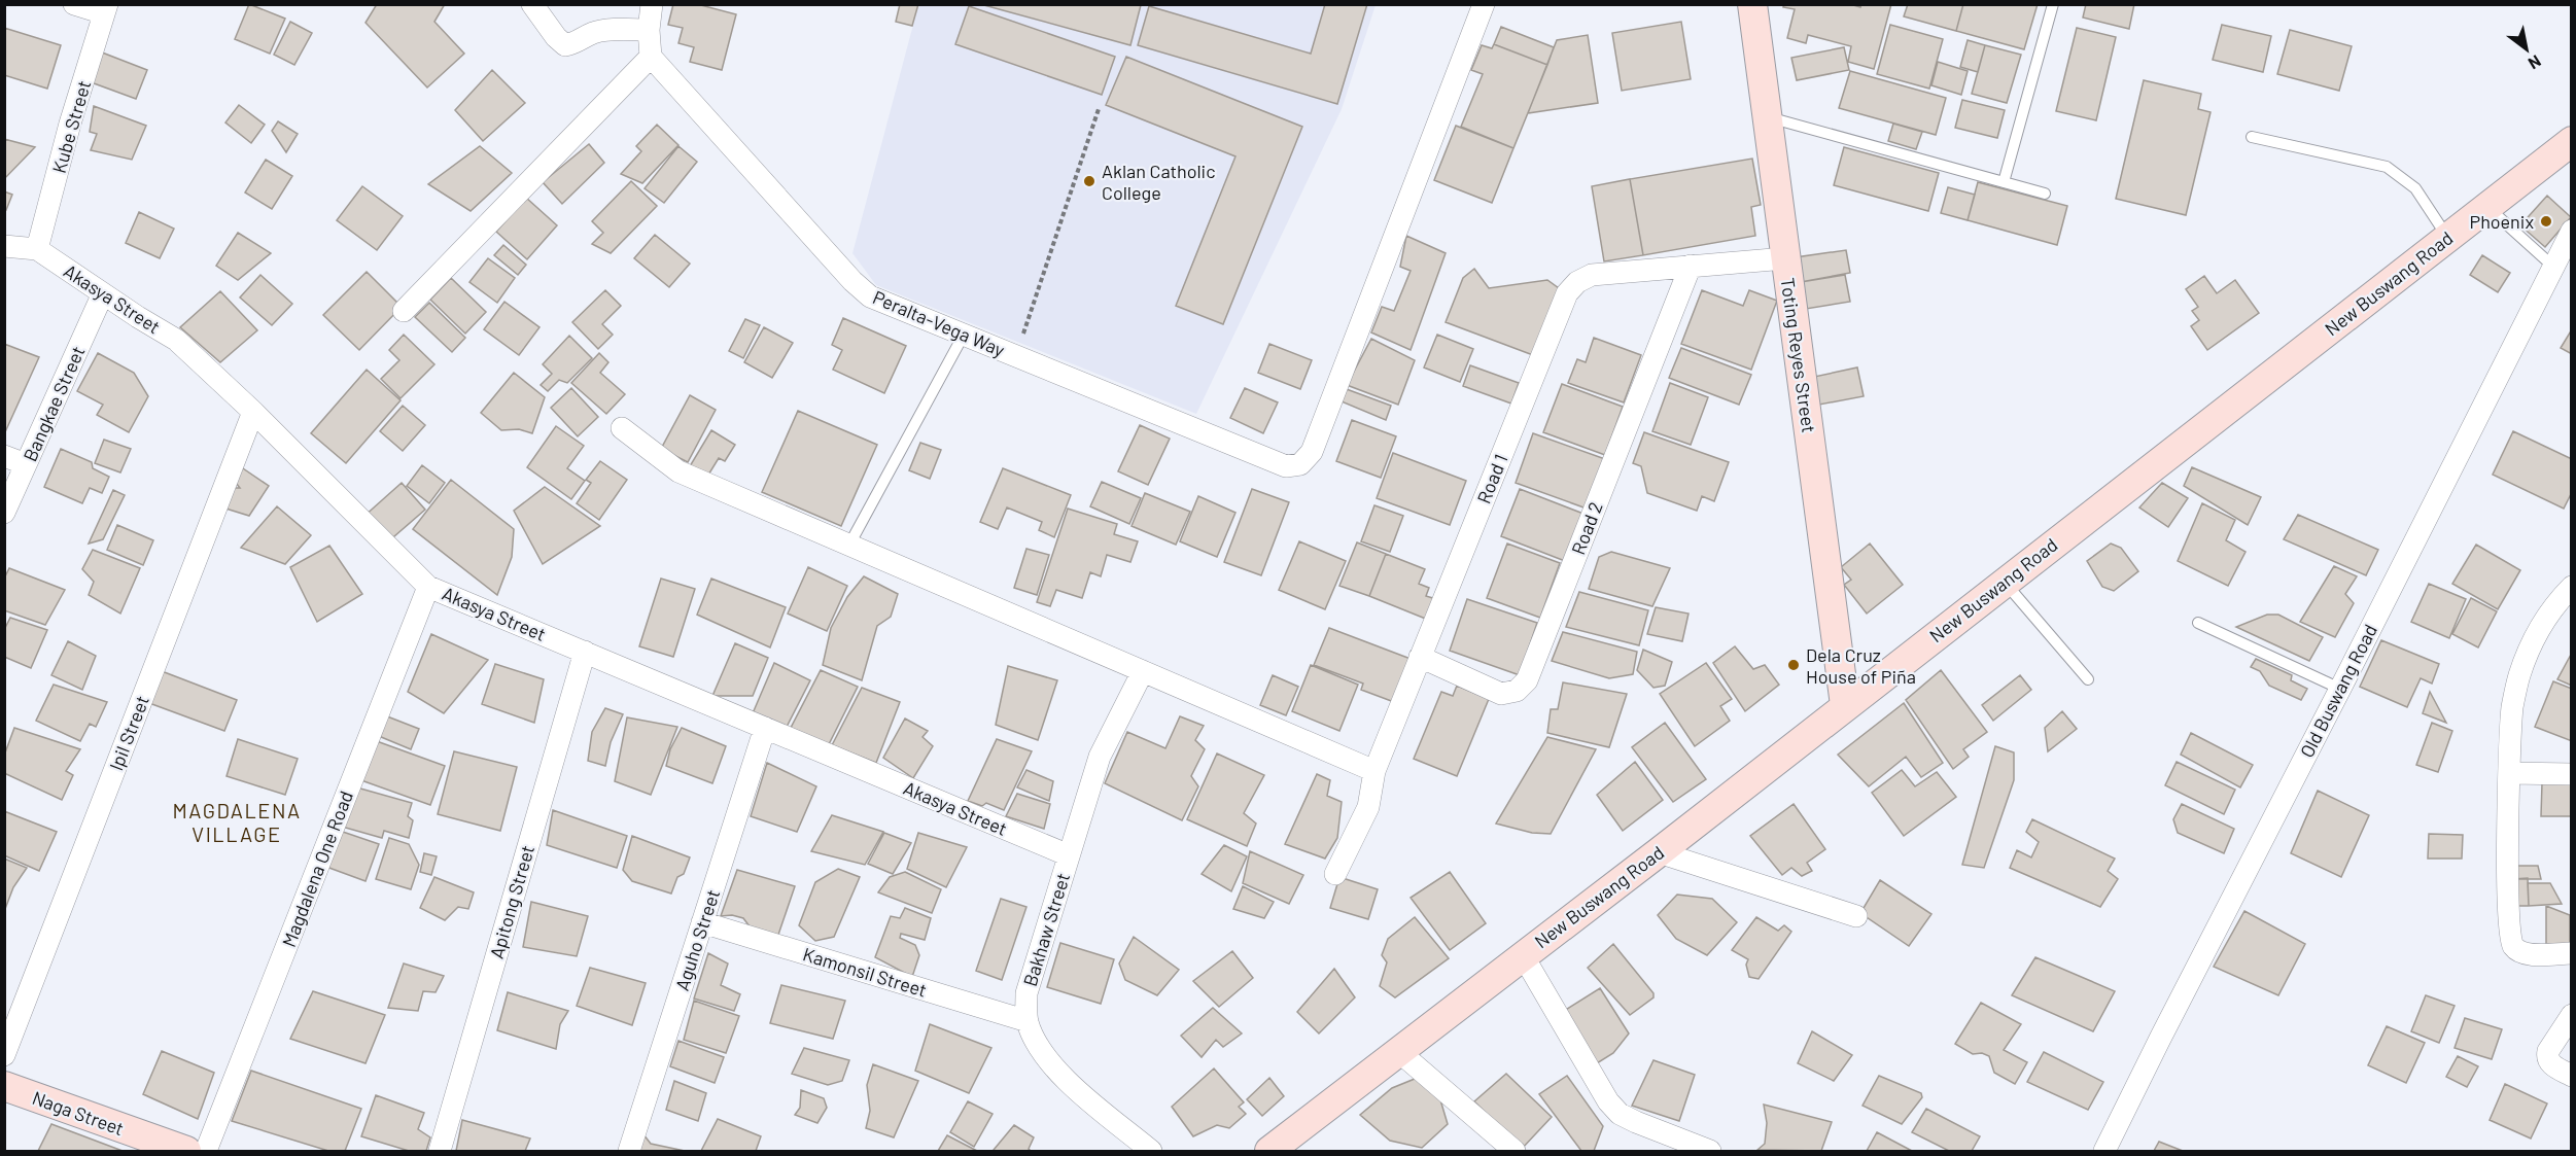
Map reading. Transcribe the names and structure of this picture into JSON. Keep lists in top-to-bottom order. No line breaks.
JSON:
{"streets":{"street":["Kube Street","New Buswang Road","Akasya Street","Peralta-Vega Way","Toting Reyes Street","Bangkae Street","Road 1","Road 2","Old Buswang Road","Ipil Street","Magdalena One Road","Apitong Street","Bakhaw Street","Aguho Street","Kamonsil Street","Naga Street"]},"crossings":[["Kube Street","Akasya Street"],["New Buswang Road","Toting Reyes Street"],["Akasya Street","Bangkae Street"],["Akasya Street","Ipil Street"],["Akasya Street","Magdalena One Road"],["Akasya Street","Apitong Street"],["Akasya Street","Bakhaw Street"],["Akasya Street","Aguho Street"],["Toting Reyes Street","Road 1"],["Road 1","Road 2"],["Bakhaw Street","Kamonsil Street"],["Aguho Street","Kamonsil Street"]],"districts":["MAGDALENA VILLAGE"],"places":["Aklan Catholic College","Phoenix","Dela Cruz House of Piña"],"north":"bottom right"}
